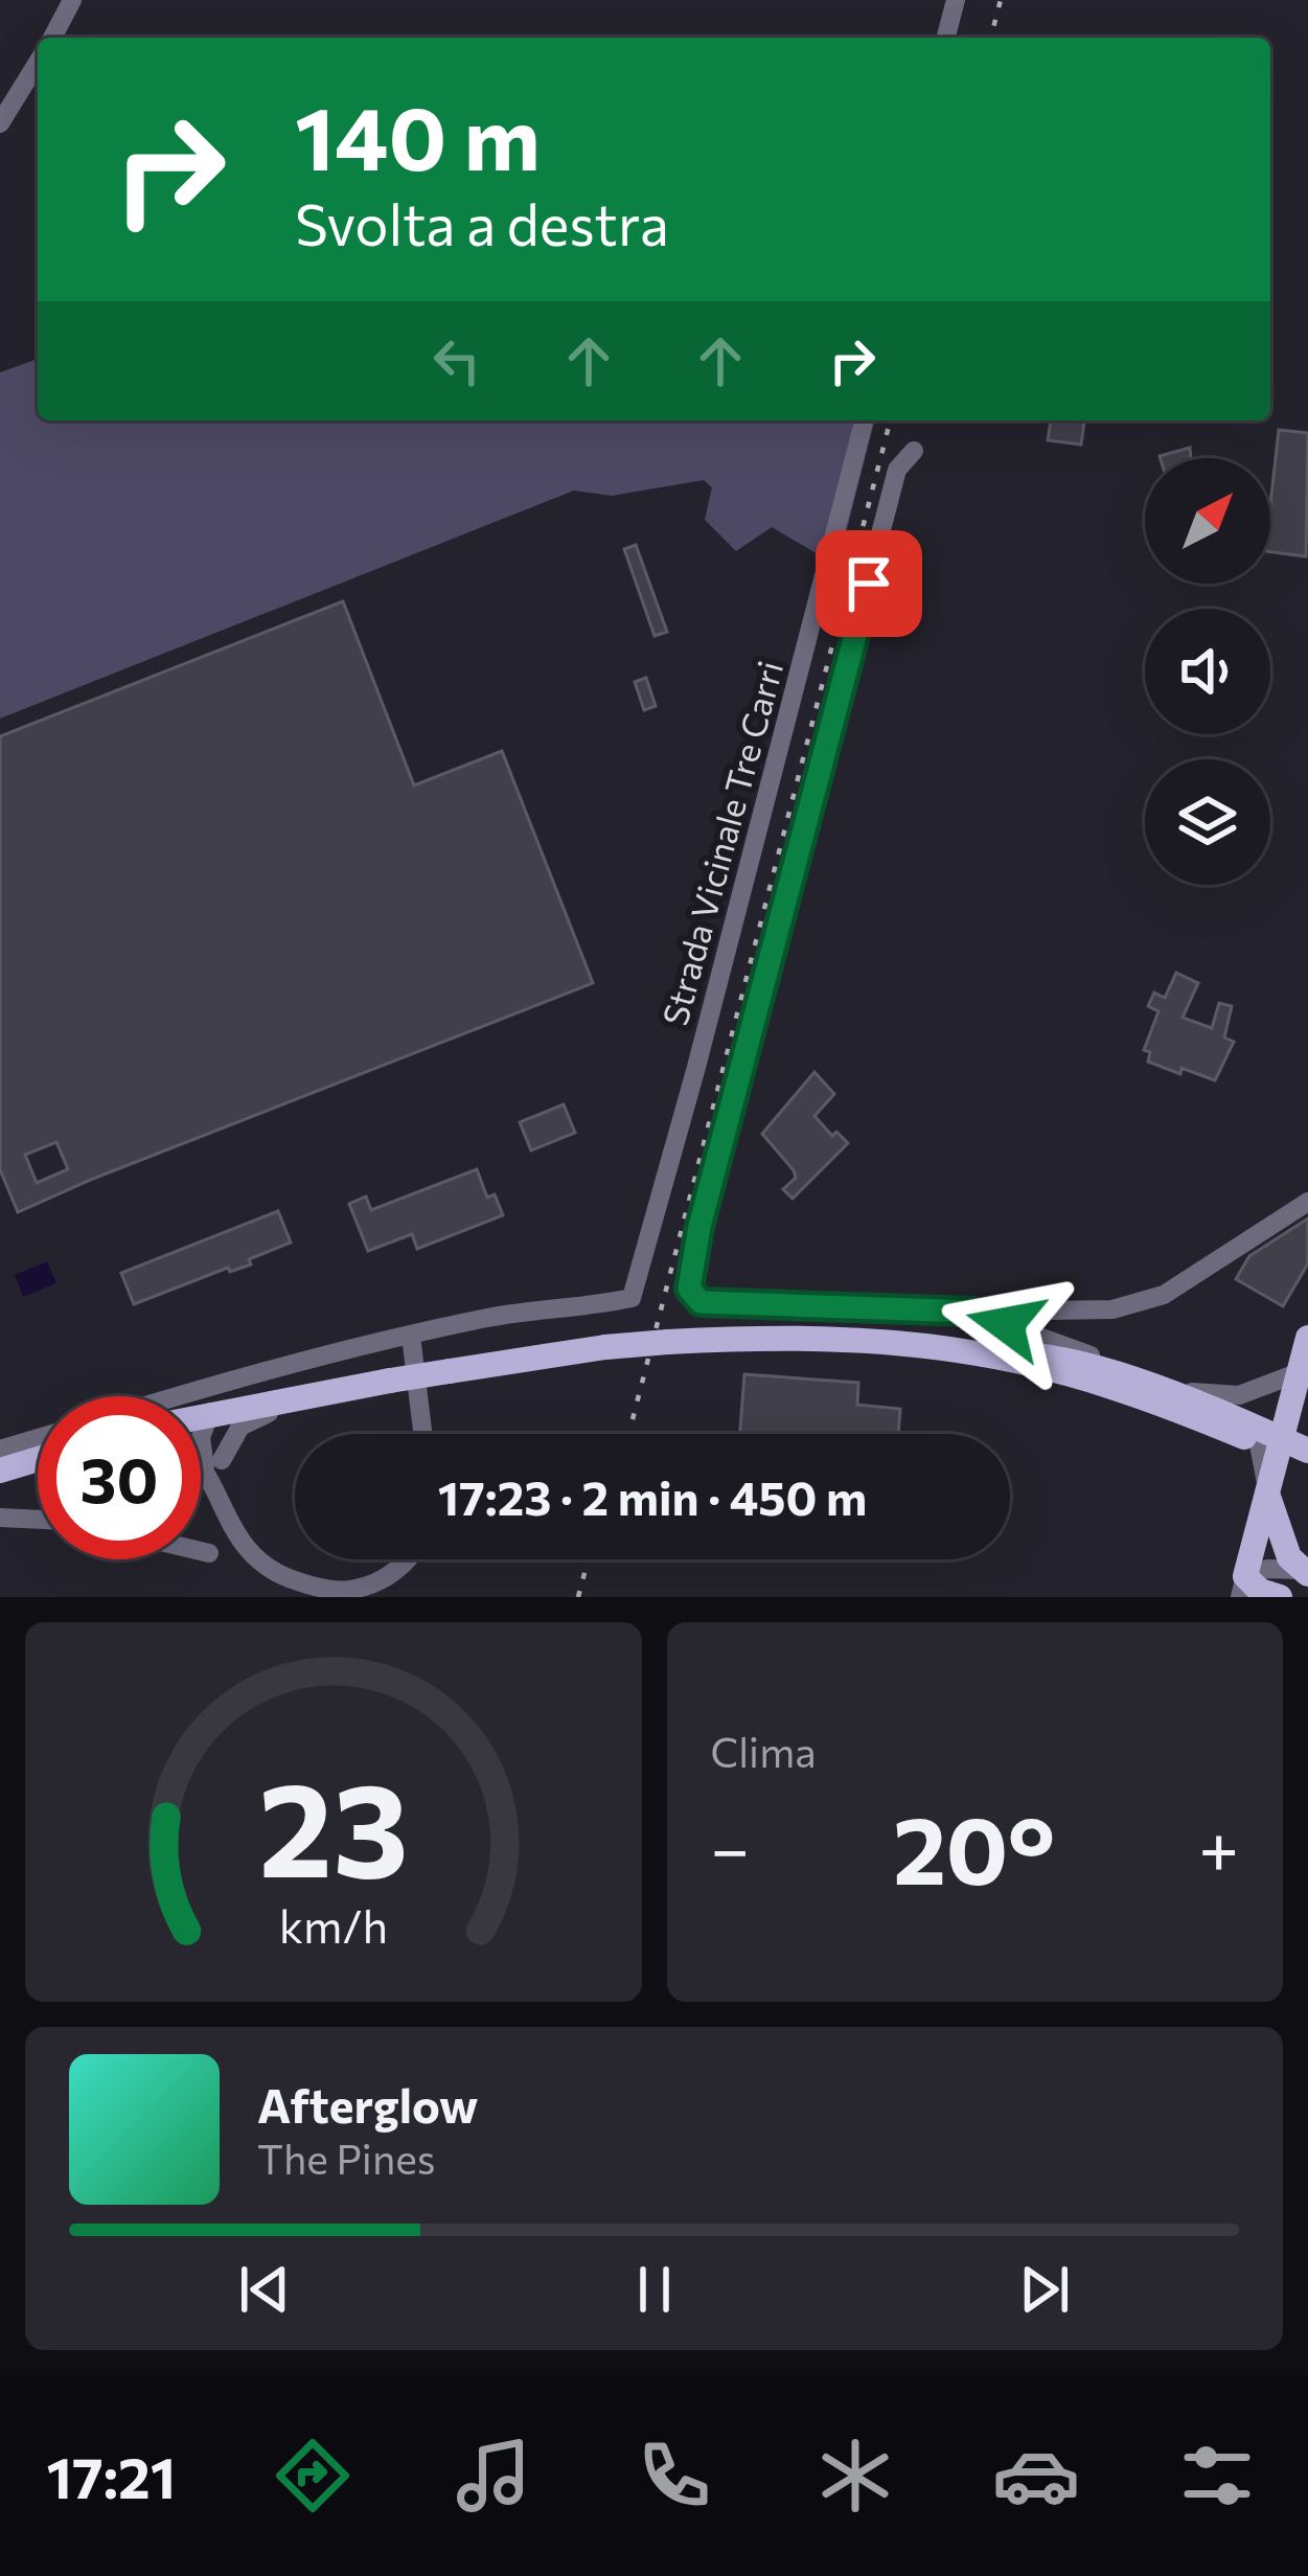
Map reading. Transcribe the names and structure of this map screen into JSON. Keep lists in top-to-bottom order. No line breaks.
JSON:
{"streets":{"street":["Strada Vicinale Tre Carri"]},"north":"top right","page":{"turn":["140 m","Svolta a destra"],"limit":"30","trip":"17:23 · 2 min · 450 m","tile":"Clima","heat":["−","20°","+"],"song":["Afterglow","The Pines"],"tabs":"17:21","gauge":["23","km/h"]}}
